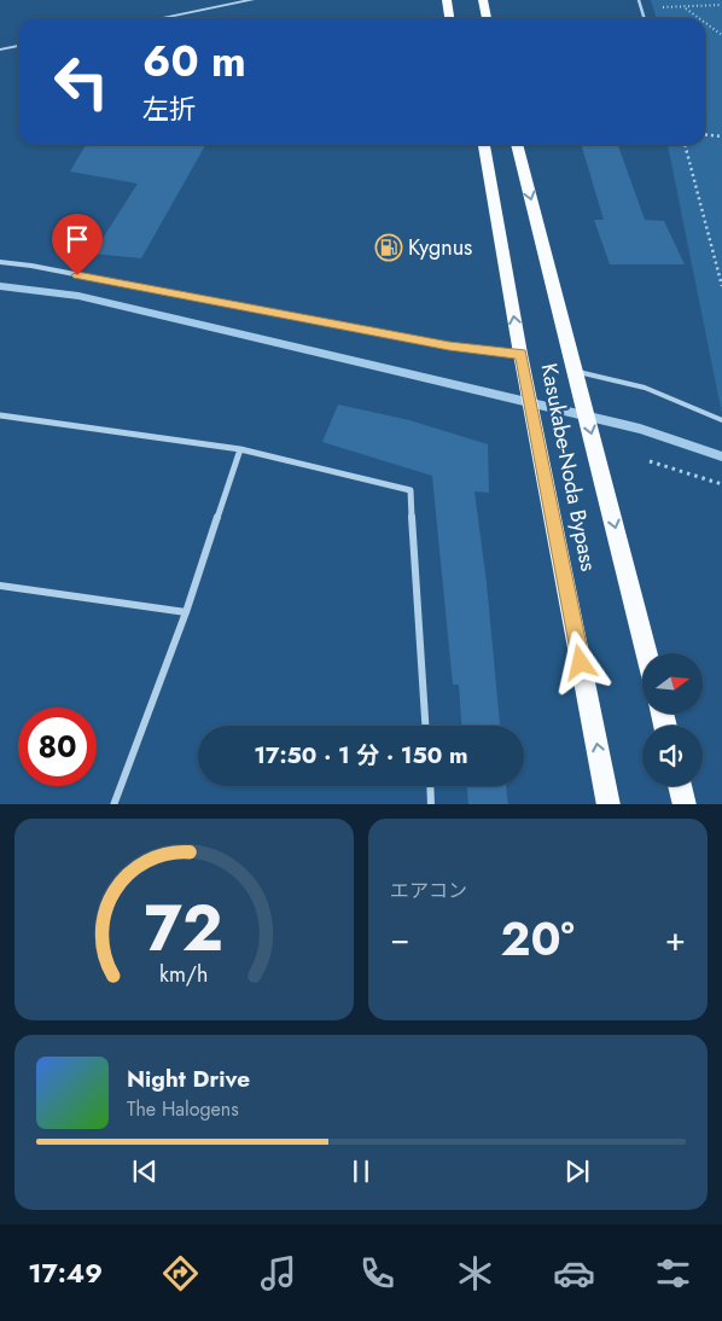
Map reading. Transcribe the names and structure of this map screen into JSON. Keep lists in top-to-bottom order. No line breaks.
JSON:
{"streets":{"highway":["Kasukabe-Noda Bypass"]},"places":{"fuel station":["Kygnus"]},"north":"right","page":{"turn":["60 m","左折"],"limit":"80","trip":"17:50 · 1 分 · 150 m","tile":"エアコン","heat":["−","20°","+"],"song":["Night Drive","The Halogens"],"tabs":"17:49","gauge":["72","km/h"]}}
